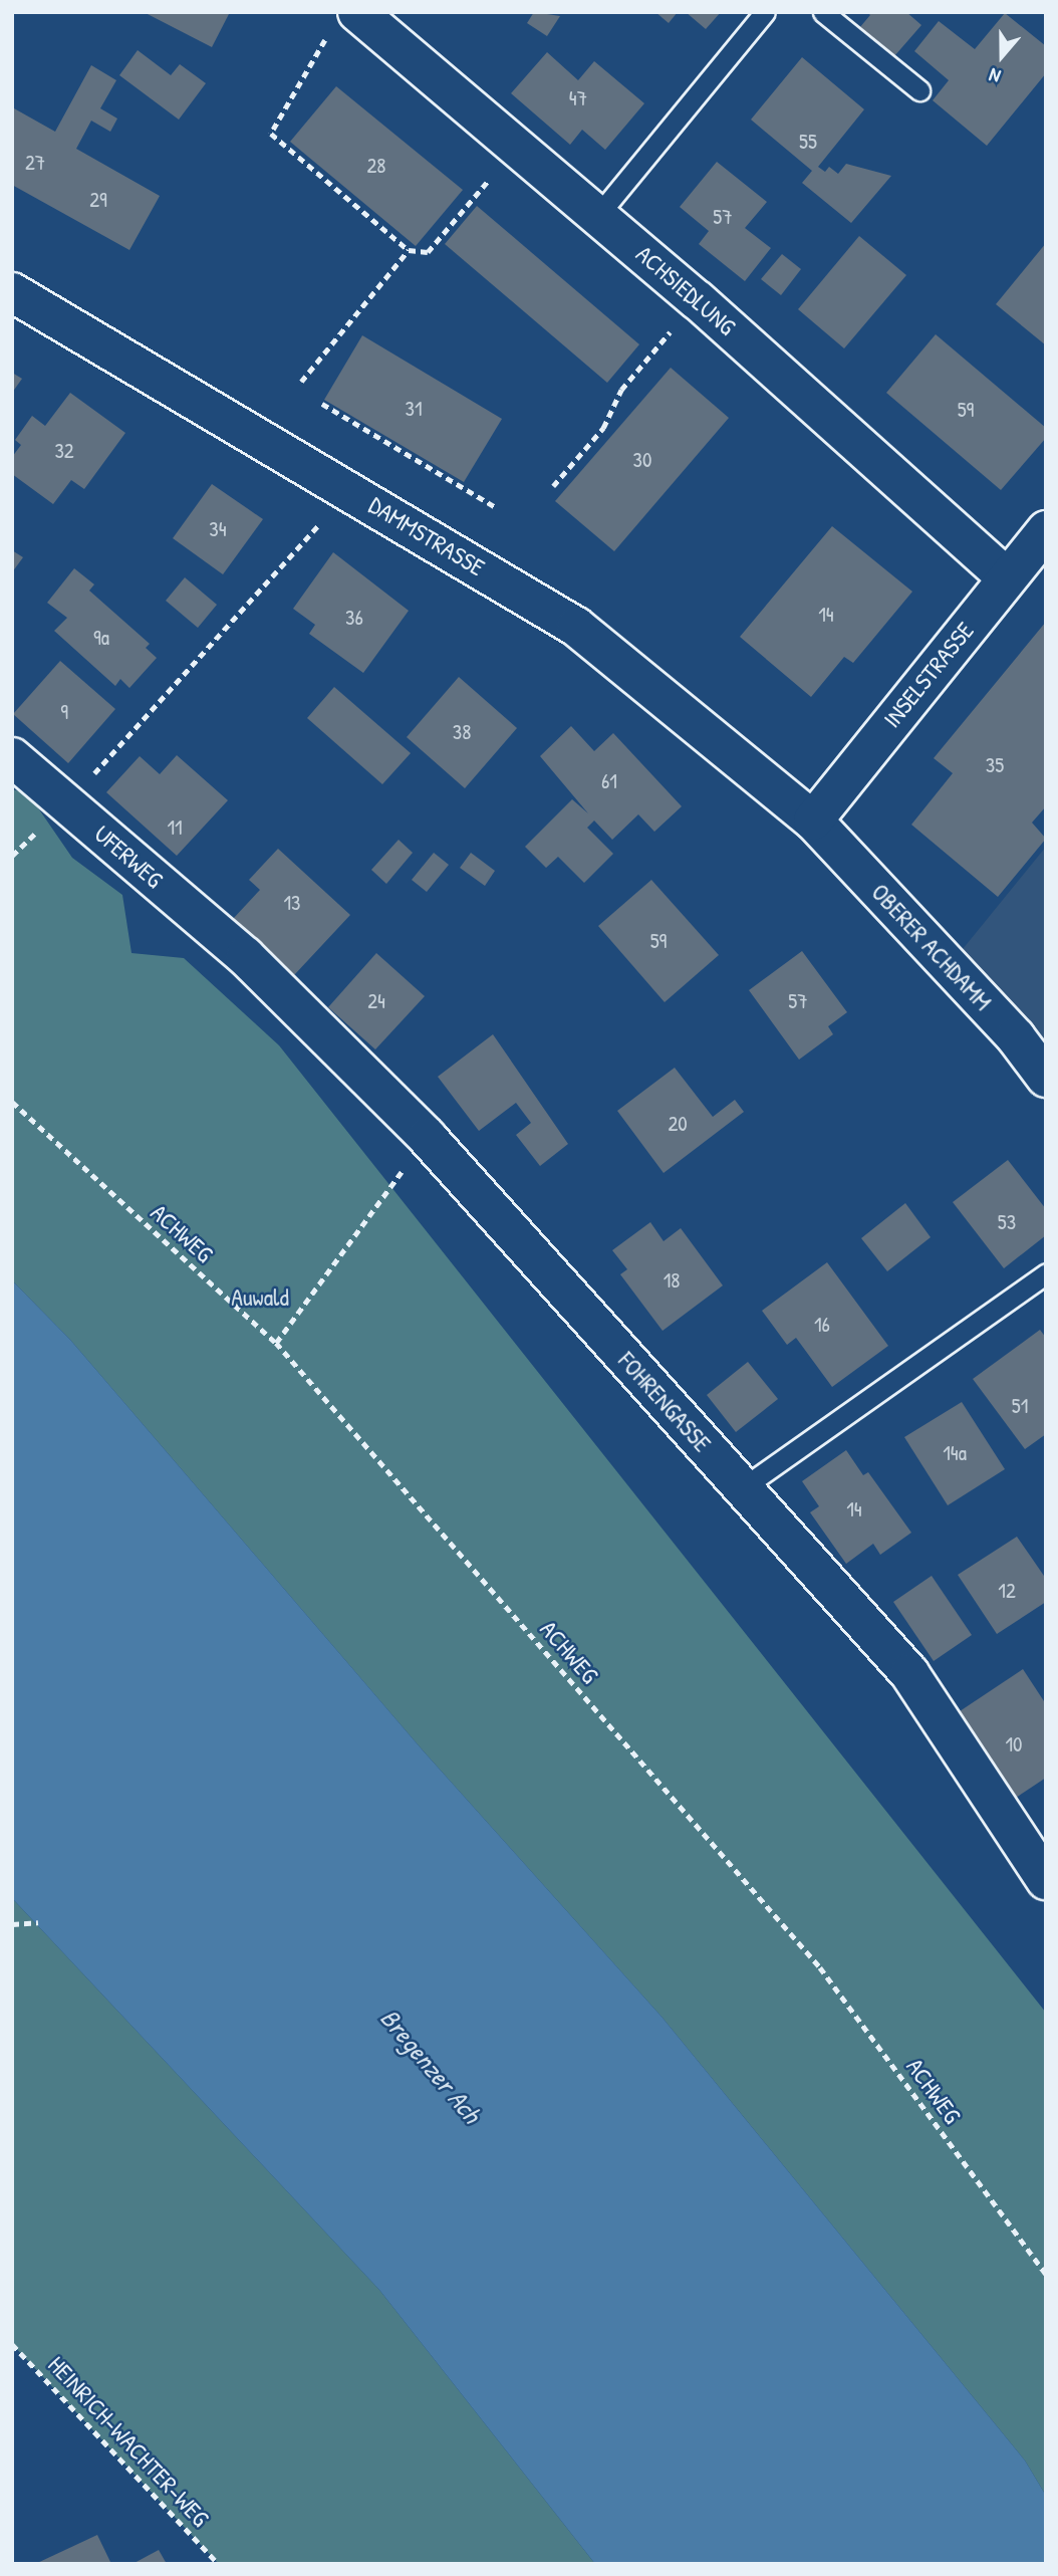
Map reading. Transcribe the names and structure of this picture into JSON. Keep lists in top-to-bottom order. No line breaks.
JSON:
{"streets":{"street":["ACHSIEDLUNG","DAMMSTRASSE","INSELSTRASSE","UFERWEG","OBERER ACHDAMM","FOHRENGASSE"],"path":["ACHWEG","HEINRICH-WACHTER-WEG"]},"crossings":[["ACHSIEDLUNG","INSELSTRASSE"],["DAMMSTRASSE","INSELSTRASSE"],["DAMMSTRASSE","OBERER ACHDAMM"],["INSELSTRASSE","OBERER ACHDAMM"],["UFERWEG","FOHRENGASSE"]],"water":["Bregenzer Ach"],"parks":["Auwald"],"house_numbers":["47","55","27","28","29","57","31","59","32","30","34","14","36","9a","9","38","35","61","11","13","59","24","57","20","53","18","16","51","14a","14","12","10"],"north":"bottom"}
